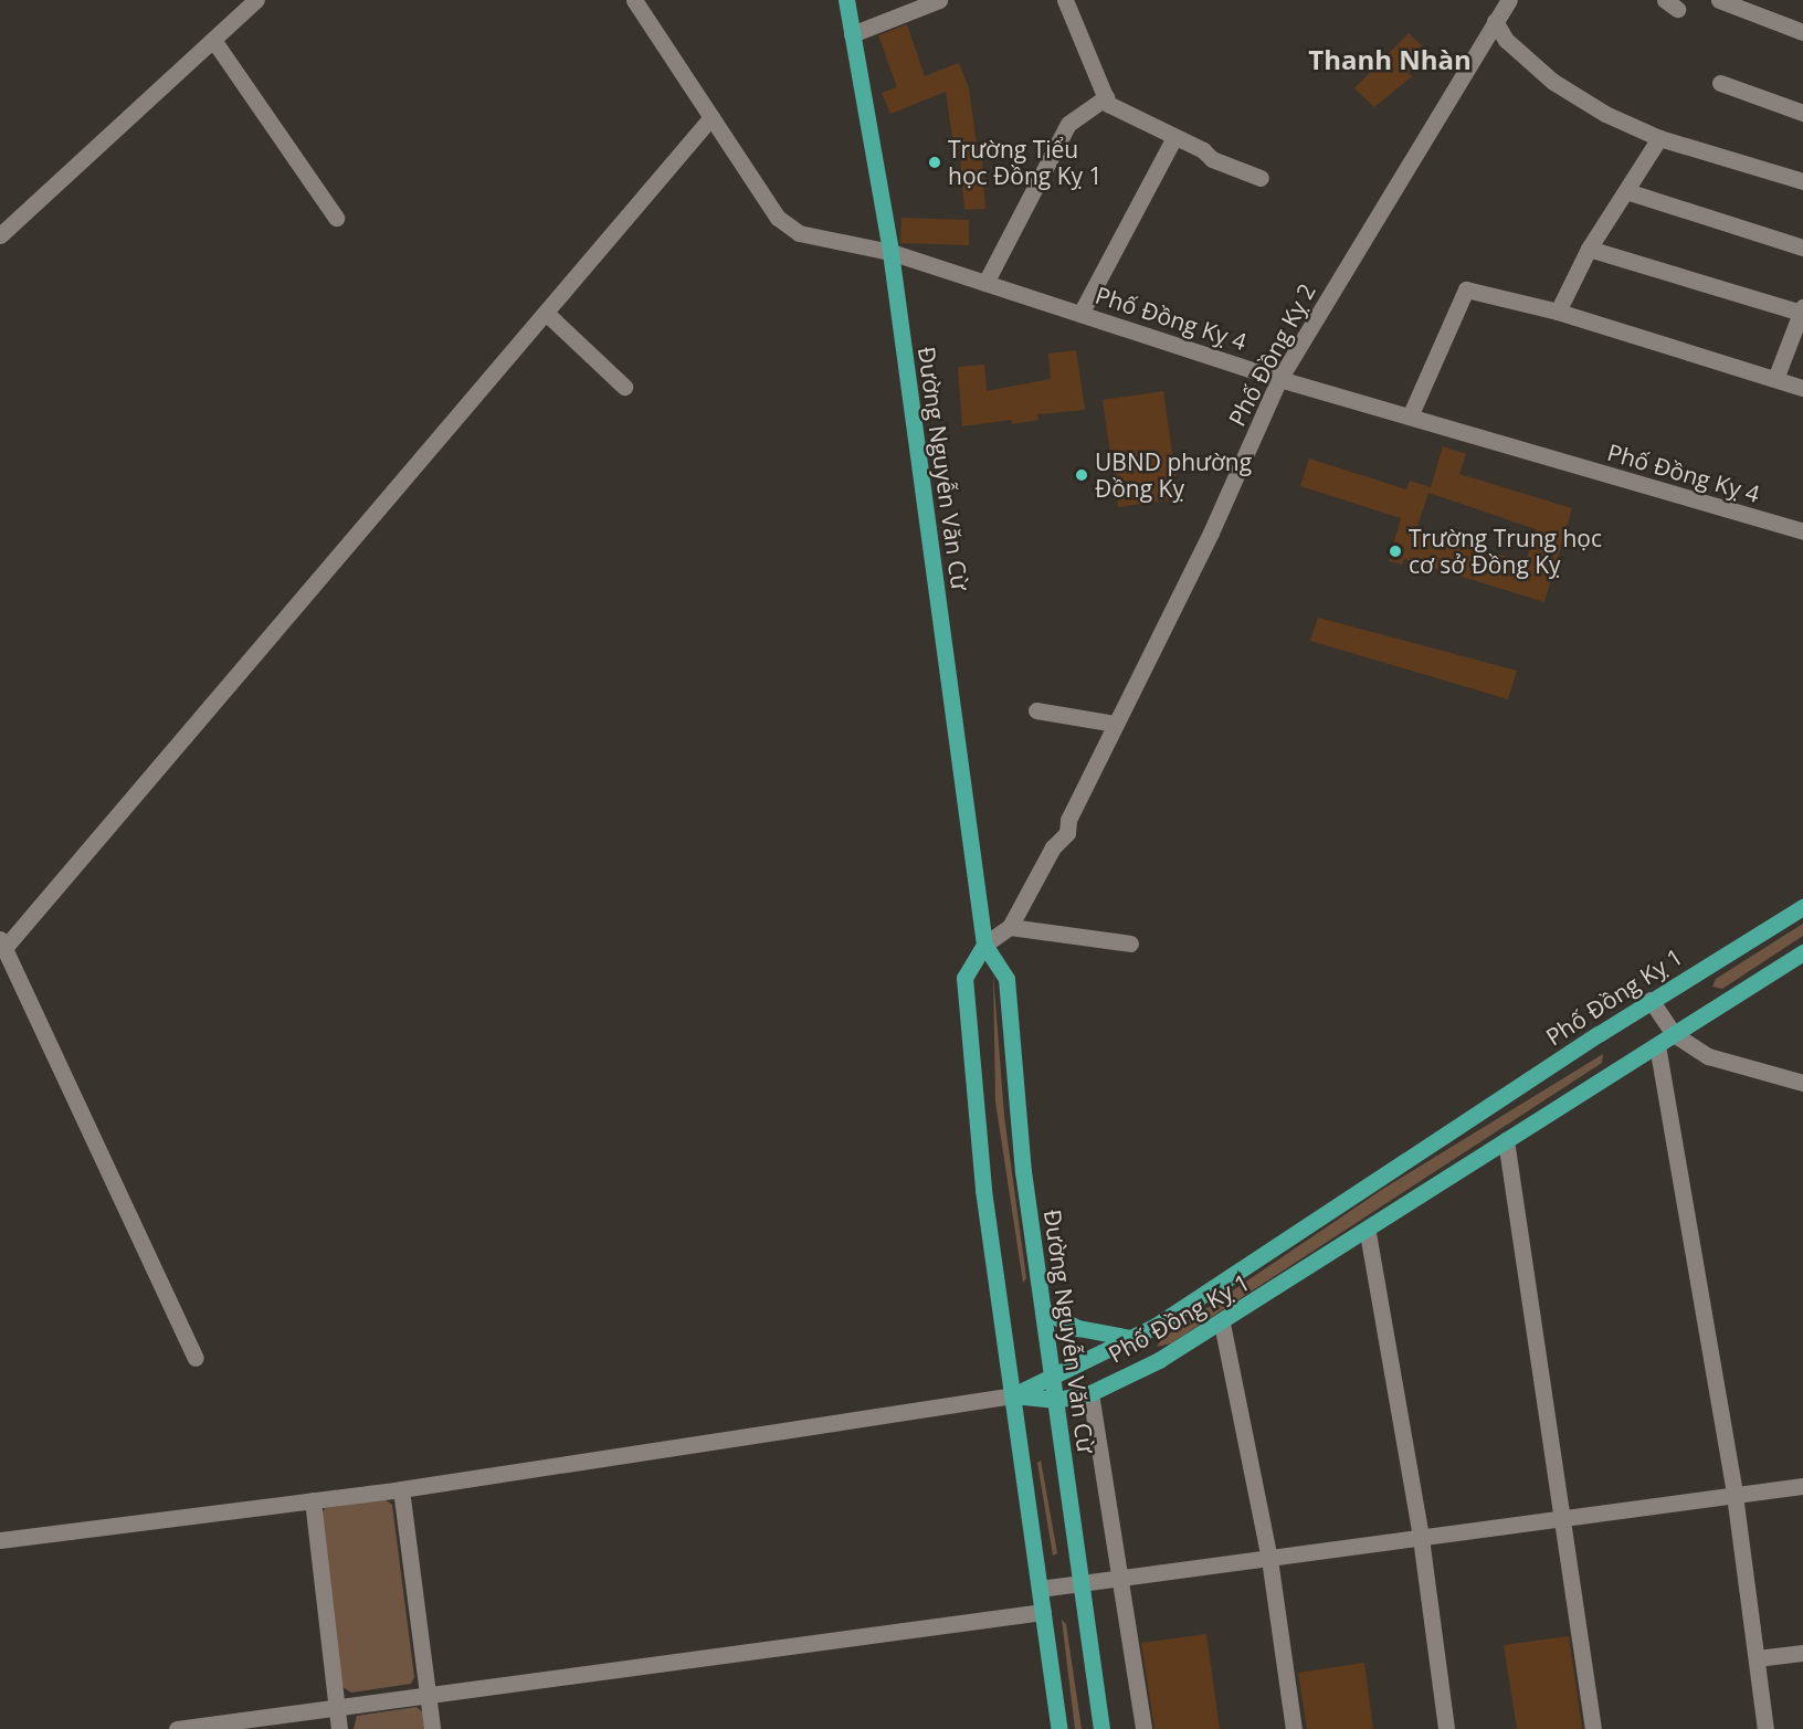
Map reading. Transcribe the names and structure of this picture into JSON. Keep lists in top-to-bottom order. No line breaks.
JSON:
{"streets":{"main road":["Đường Nguyễn Văn Cừ","Phố Đồng Kỵ 1"],"street":["Phố Đồng Kỵ 4","Phố Đồng Kỵ 2"]},"crossings":[["Phố Đồng Kỵ 4","Phố Đồng Kỵ 2"],["Phố Đồng Kỵ 4","Đường Nguyễn Văn Cừ"],["Phố Đồng Kỵ 2","Đường Nguyễn Văn Cừ"],["Đường Nguyễn Văn Cừ","Phố Đồng Kỵ 1"]],"districts":["Thanh Nhàn"],"places":["Trường Tiểu học Đồng Kỵ 1","UBND phường Đồng Kỵ","Trường Trung học cơ sở Đồng Kỵ"]}
